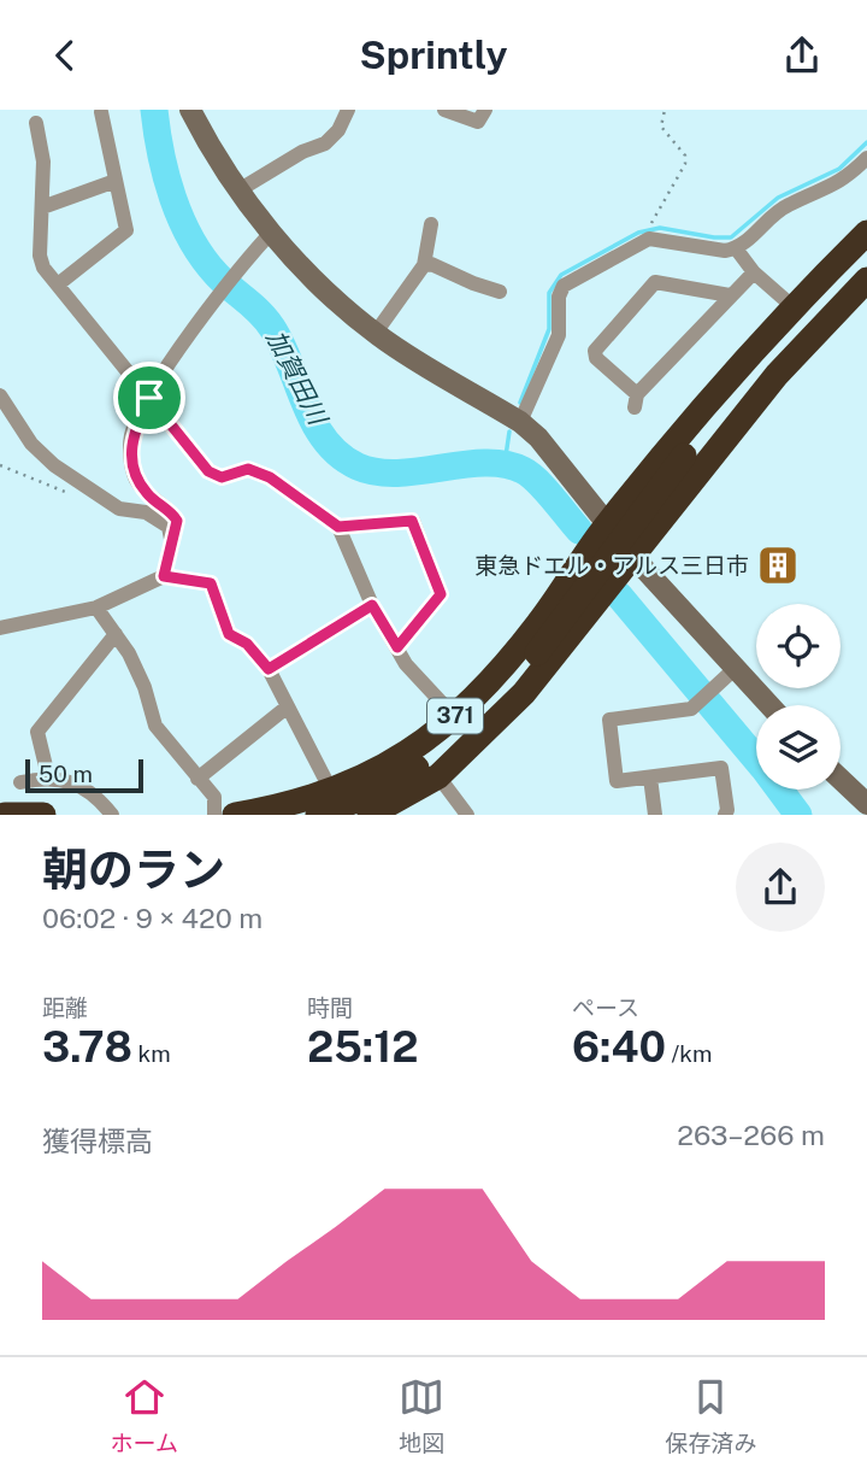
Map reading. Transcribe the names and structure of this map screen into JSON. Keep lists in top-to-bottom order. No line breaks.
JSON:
{"streets":{"highway":["371"]},"water":["加賀田川"],"places":{"building":["東急ドエル・アルス三日市"]},"scale_bar":"50 m","page":{"header":"Sprintly","scale":"50 m","heading":["朝のラン","06:02 · 9 × 420 m"],"stats":[["距離","3.78 km"],["時間","25:12"],["ペース","6:40 /km"]],"chart":["獲得標高","263–266 m"],"tabs":["ホーム","地図","保存済み"]}}
